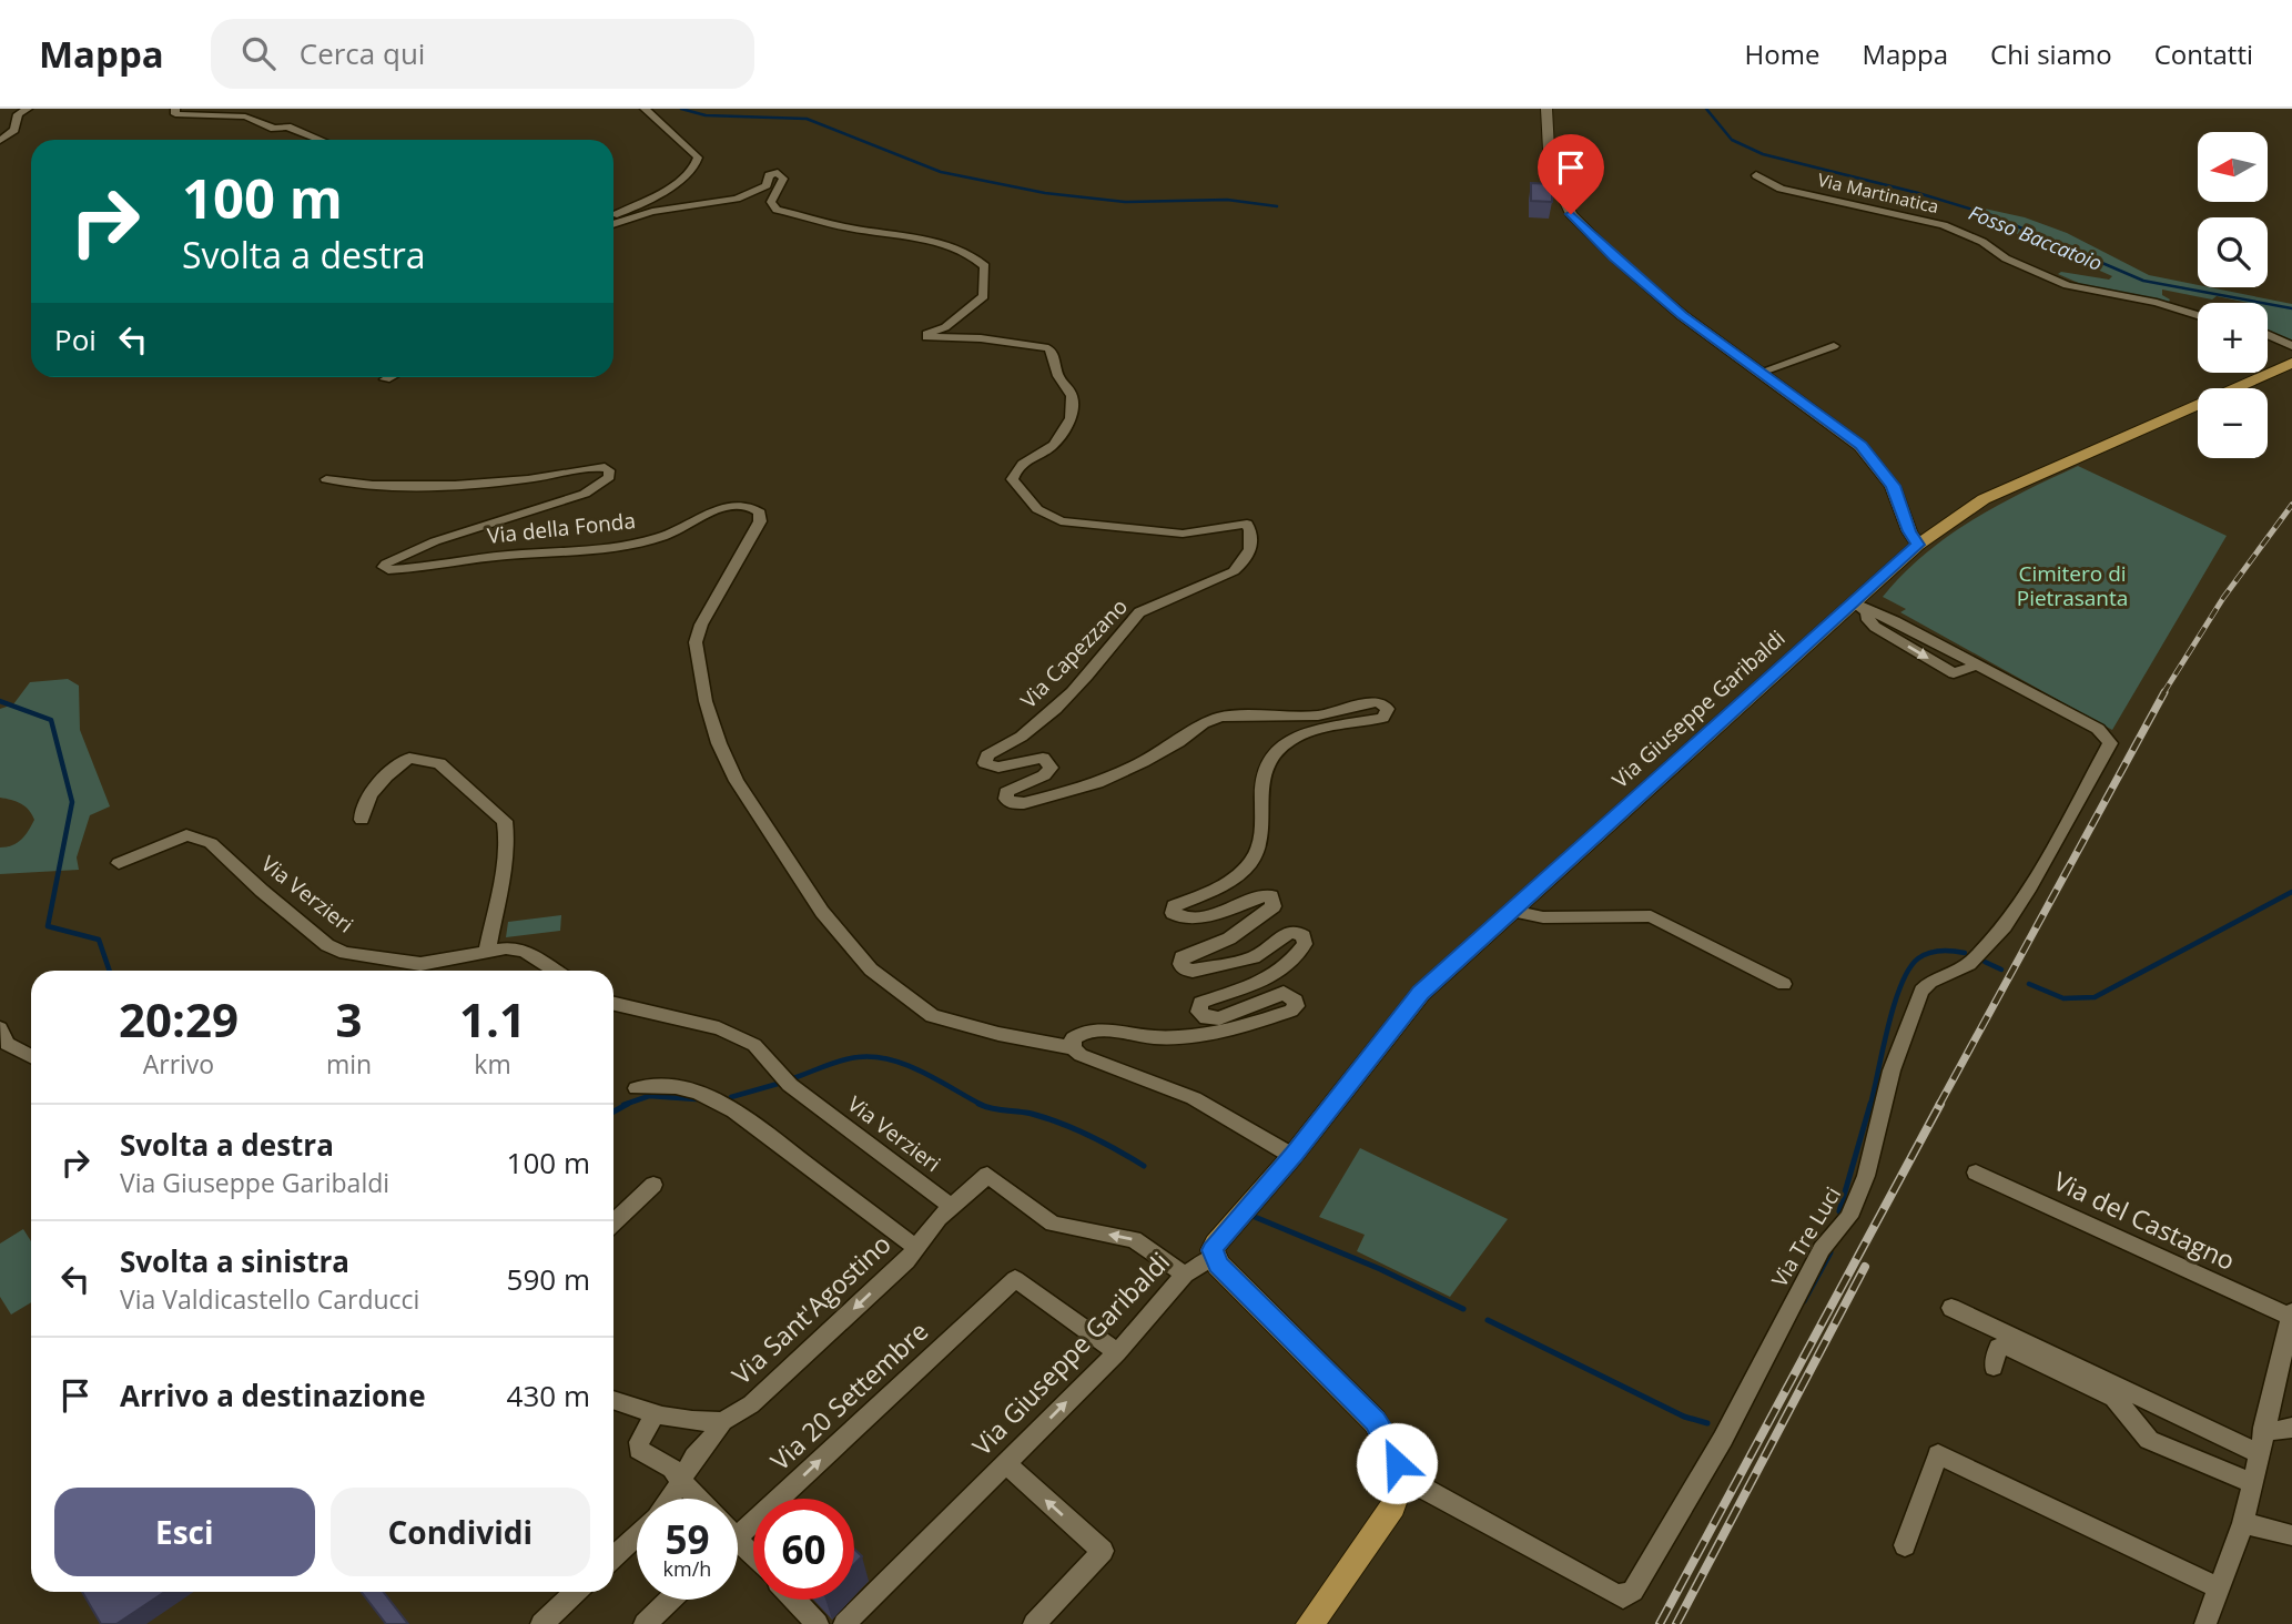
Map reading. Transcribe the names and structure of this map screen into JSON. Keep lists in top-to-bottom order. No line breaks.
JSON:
{"streets":{"main road":["Via Giuseppe Garibaldi"],"street":["Via Martinatica","Via della Fonda","Via Capezzano","Via Verzieri","Via del Castagno","Via Tre Luci","Via Sant'Agostino","Via 20 Settembre"]},"crossings":[["Via della Fonda","Via Capezzano"],["Via Giuseppe Garibaldi","Via Tre Luci"],["Via Giuseppe Garibaldi","Via Sant'Agostino"],["Via Giuseppe Garibaldi","Via 20 Settembre"],["Via Verzieri","Via Sant'Agostino"]],"one_way":["Via Sant'Agostino","Via 20 Settembre"],"water":["Fosso Baccatoio"],"parks":["Cimitero di Pietrasanta"],"north":"left","page":{"header":"Mappa","search":"Cerca qui","nav":["Home","Mappa","Chi siamo","Contatti"],"map_buttons":["+","−"],"turn":["100 m","Svolta a destra"],"then":"Poi","eta":["20:29","Arrivo","3","min","1.1","km"],"list":[{"name":"Svolta a destra","note":"Via Giuseppe Garibaldi","value":"100 m"},{"name":"Svolta a sinistra","note":"Via Valdicastello Carducci","value":"590 m"},{"name":"Arrivo a destinazione","value":"430 m"}],"buttons":["Esci","Condividi"],"speed":"59 km/h","limit":"60"}}
